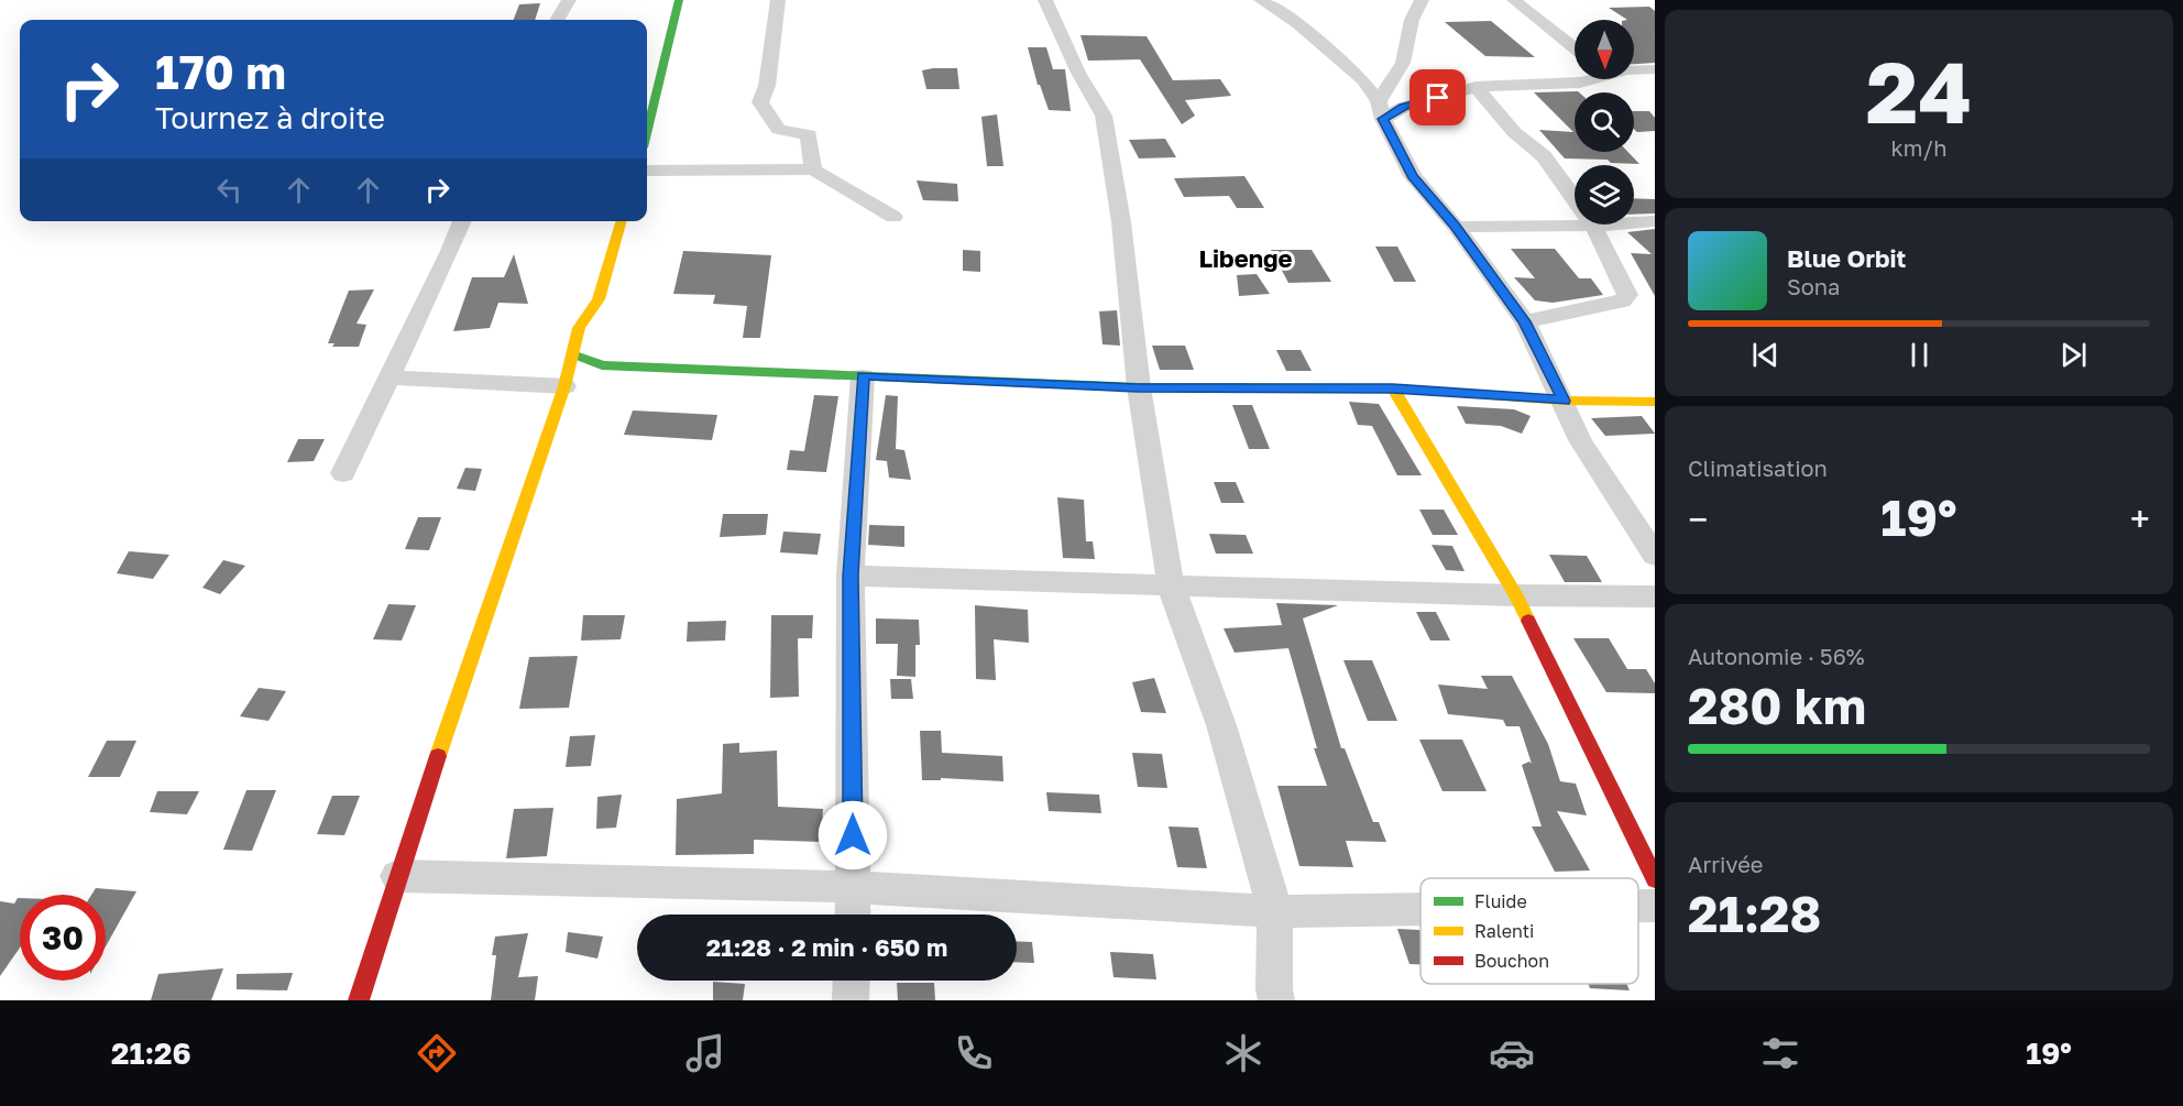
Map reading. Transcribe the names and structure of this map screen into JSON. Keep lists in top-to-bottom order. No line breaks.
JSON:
{"districts":["Libenge"],"legend":["Fluide","Ralenti","Bouchon"],"north":"bottom","page":{"tile":[["24","km/h"],"Climatisation",["Autonomie · 56%","280 km"],["Arrivée","21:28"]],"turn":["170 m","Tournez à droite"],"song":["Blue Orbit","Sona"],"heat":["−","19°","+"],"limit":"30","trip":"21:28 · 2 min · 650 m","tabs":["21:26","19°"]}}
